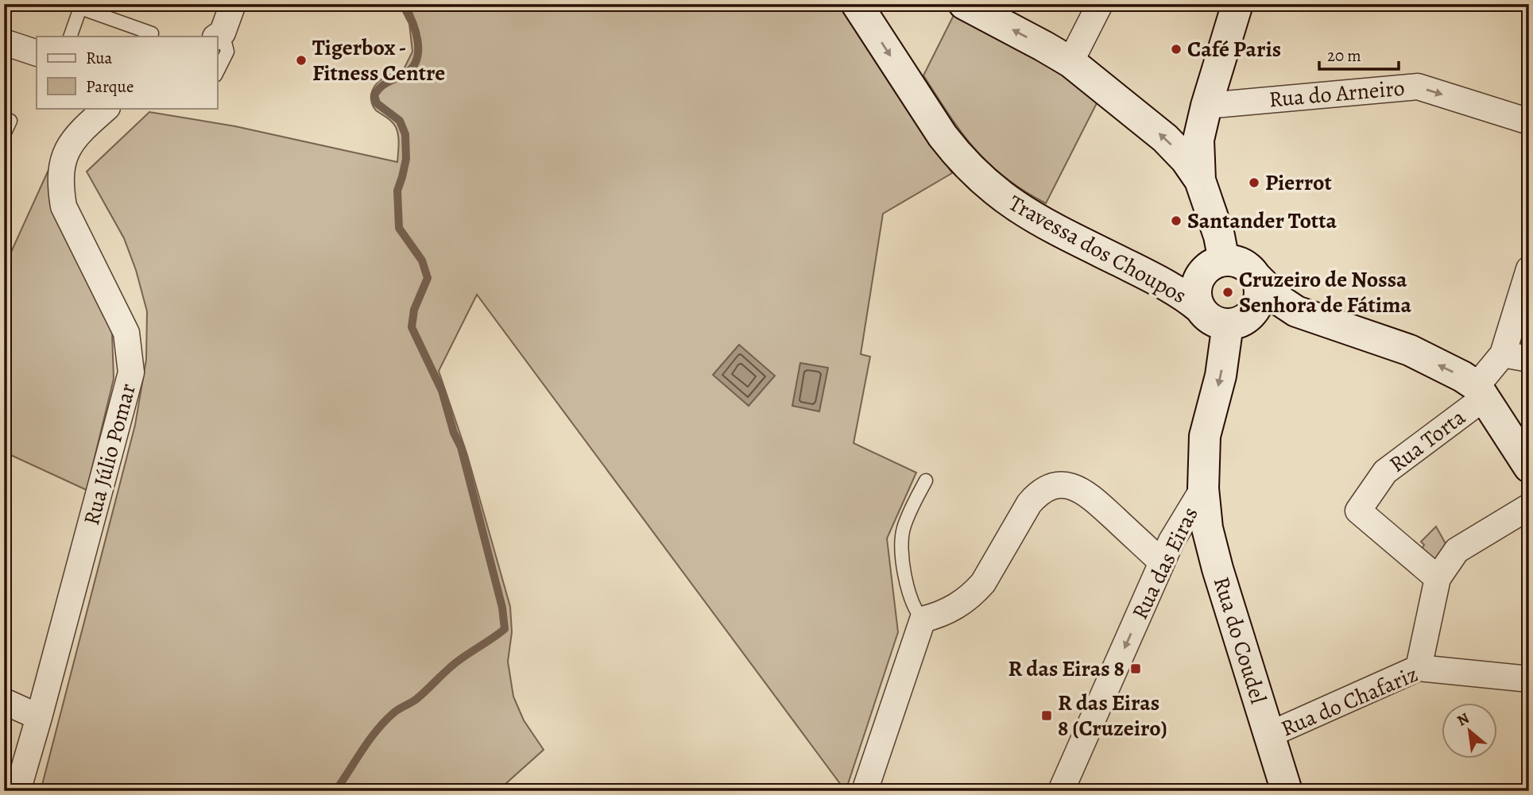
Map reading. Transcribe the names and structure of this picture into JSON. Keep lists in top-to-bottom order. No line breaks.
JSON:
{"streets":{"street":["Rua do Arneiro","Travessa dos Choupos","Rua Torta","Rua Júlio Pomar","Rua das Eiras","Rua do Coudel","Rua do Chafariz"]},"crossings":[["Travessa dos Choupos","Rua das Eiras"],["Rua das Eiras","Rua do Coudel"],["Rua do Coudel","Rua do Chafariz"]],"one_way":["Rua do Arneiro"],"places":{"other":["Café Paris","Tigerbox - Fitness Centre","Pierrot","Santander Totta","Cruzeiro de Nossa Senhora de Fátima"],"transit":["R das Eiras 8","R das Eiras 8 (Cruzeiro)"]},"legend":["Rua","Parque"],"scale_bar":"20 m","north":"top left"}
